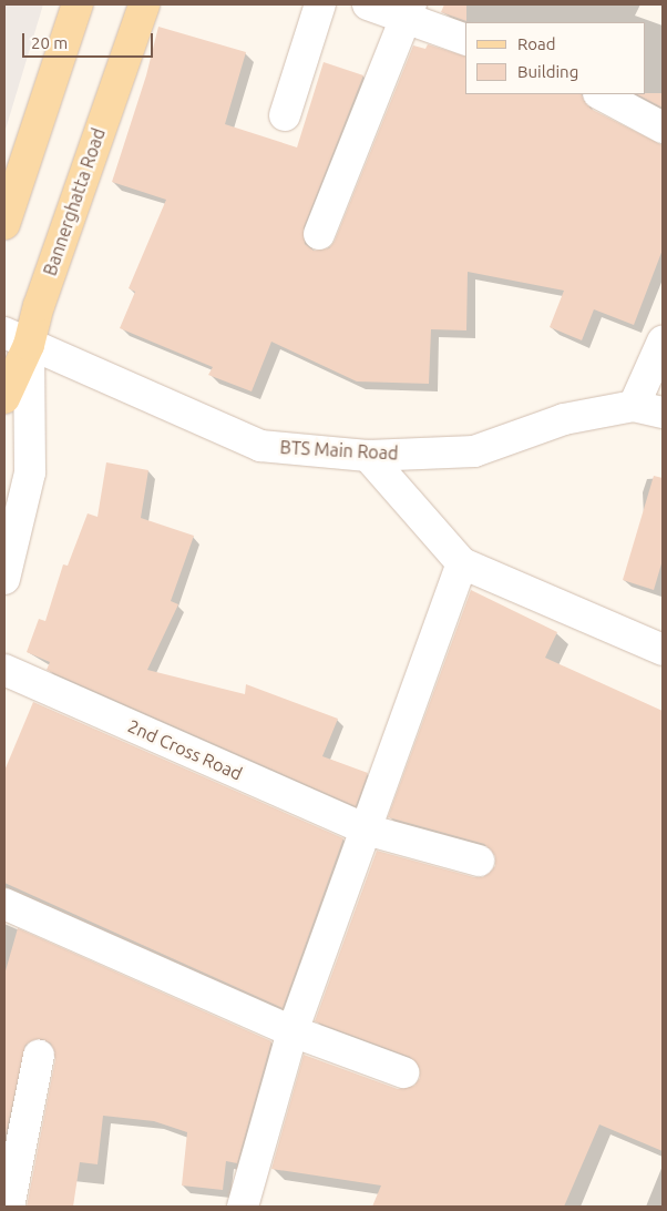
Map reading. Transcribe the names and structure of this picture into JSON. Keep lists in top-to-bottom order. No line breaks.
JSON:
{"streets":{"main road":["Bannerghatta Road"],"street":["BTS Main Road","2nd Cross Road"]},"crossings":[["Bannerghatta Road","BTS Main Road"]],"legend":["Road","Building"],"scale_bar":"20 m"}
